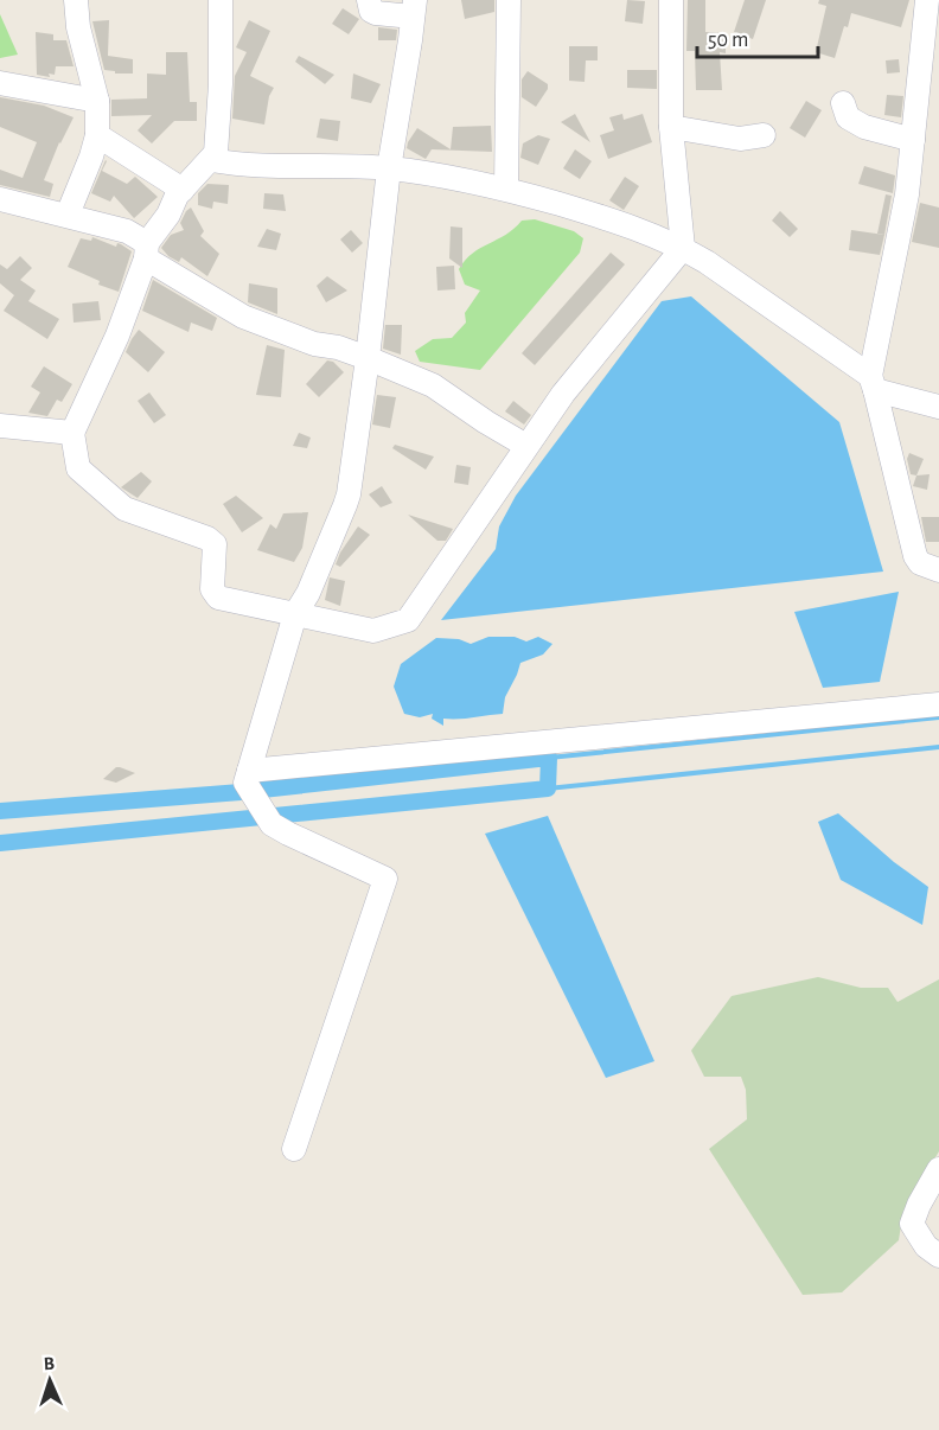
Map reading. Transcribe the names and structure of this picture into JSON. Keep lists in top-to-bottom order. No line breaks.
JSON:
{"scale_bar":"50 m","north":"top"}
